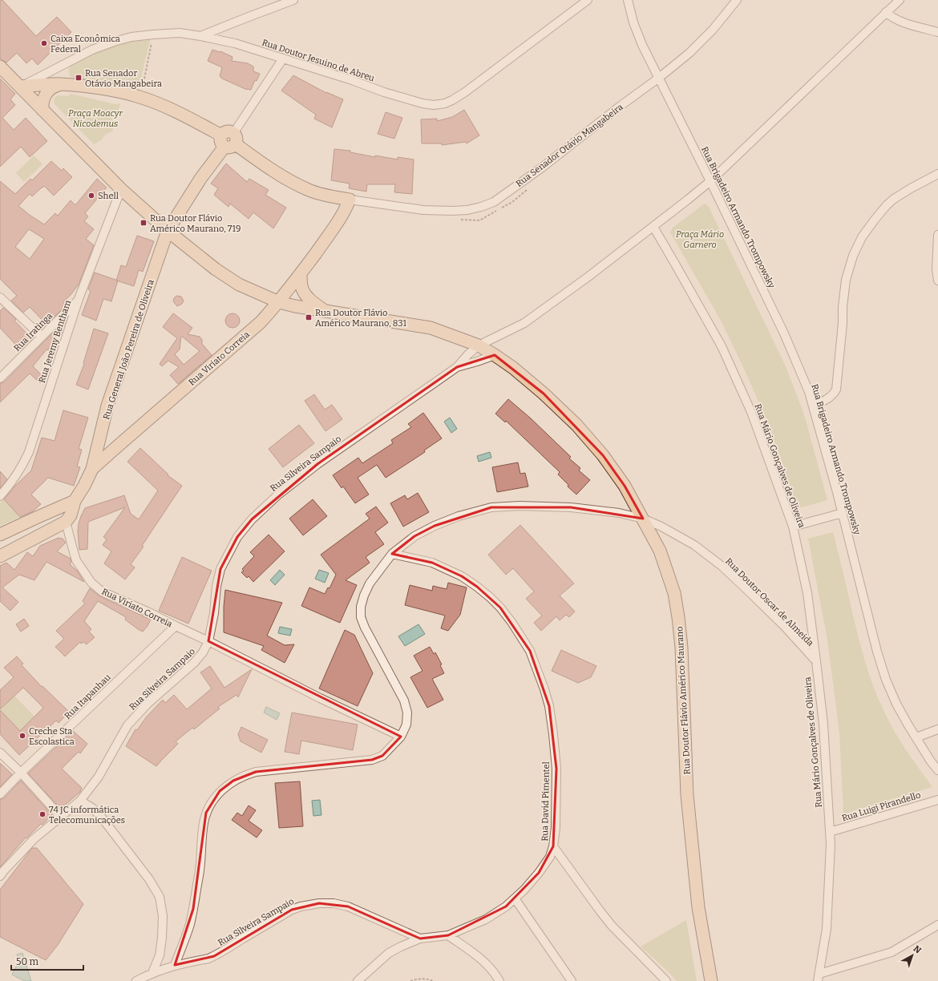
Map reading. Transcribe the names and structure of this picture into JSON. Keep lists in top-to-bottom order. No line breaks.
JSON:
{"streets":{"main road":["Rua Senador Otávio Mangabeira","Rua General João Pereira de Oliveira","Rua Viriato Correia","Rua Doutor Flávio Américo Maurano"],"street":["Rua Doutor Jesuino de Abreu","Rua Brigadeiro Armando Trompowsky","Rua Iratinga","Rua Jeremy Bentham","Rua Silveira Sampaio","Rua Mário Gonçalves de Oliveira","Rua Doutor Oscar de Almeida","Rua Itapanhau","Rua David Pimentel","Rua Luigi Pirandello"]},"crossings":[["Rua Doutor Jesuino de Abreu","Rua Senador Otávio Mangabeira"],["Rua Doutor Jesuino de Abreu","Rua Doutor Flávio Américo Maurano"],["Rua Senador Otávio Mangabeira","Rua Brigadeiro Armando Trompowsky"],["Rua Senador Otávio Mangabeira","Rua General João Pereira de Oliveira"],["Rua Senador Otávio Mangabeira","Rua Viriato Correia"],["Rua Senador Otávio Mangabeira","Rua Doutor Flávio Américo Maurano"],["Rua Brigadeiro Armando Trompowsky","Rua Silveira Sampaio"],["Rua Iratinga","Rua Jeremy Bentham"],["Rua Jeremy Bentham","Rua Doutor Flávio Américo Maurano"],["Rua General João Pereira de Oliveira","Rua Viriato Correia"],["Rua General João Pereira de Oliveira","Rua Doutor Flávio Américo Maurano"],["Rua Viriato Correia","Rua Silveira Sampaio"],["Rua Viriato Correia","Rua Doutor Oscar de Almeida"],["Rua Viriato Correia","Rua Itapanhau"],["Rua Viriato Correia","Rua Doutor Flávio Américo Maurano"],["Rua Silveira Sampaio","Rua Mário Gonçalves de Oliveira"],["Rua Silveira Sampaio","Rua Doutor Oscar de Almeida"],["Rua Silveira Sampaio","Rua Doutor Flávio Américo Maurano"],["Rua Silveira Sampaio","Rua David Pimentel"],["Rua Mário Gonçalves de Oliveira","Rua Doutor Oscar de Almeida"],["Rua Mário Gonçalves de Oliveira","Rua Luigi Pirandello"],["Rua Doutor Oscar de Almeida","Rua Doutor Flávio Américo Maurano"],["Rua Doutor Oscar de Almeida","Rua David Pimentel"]],"parks":["Praça Moacyr Nicodemus","Praça Mário Garnero"],"places":{"other":["Caixa Econômica Federal","Shell","Creche Sta Escolastica","74 JC informática Telecomunicações"],"transit":["Rua Senador Otávio Mangabeira","Rua Doutor Flávio Américo Maurano, 719","Rua Doutor Flávio Américo Maurano, 831"]},"scale_bar":"50 m","north":"top right"}
